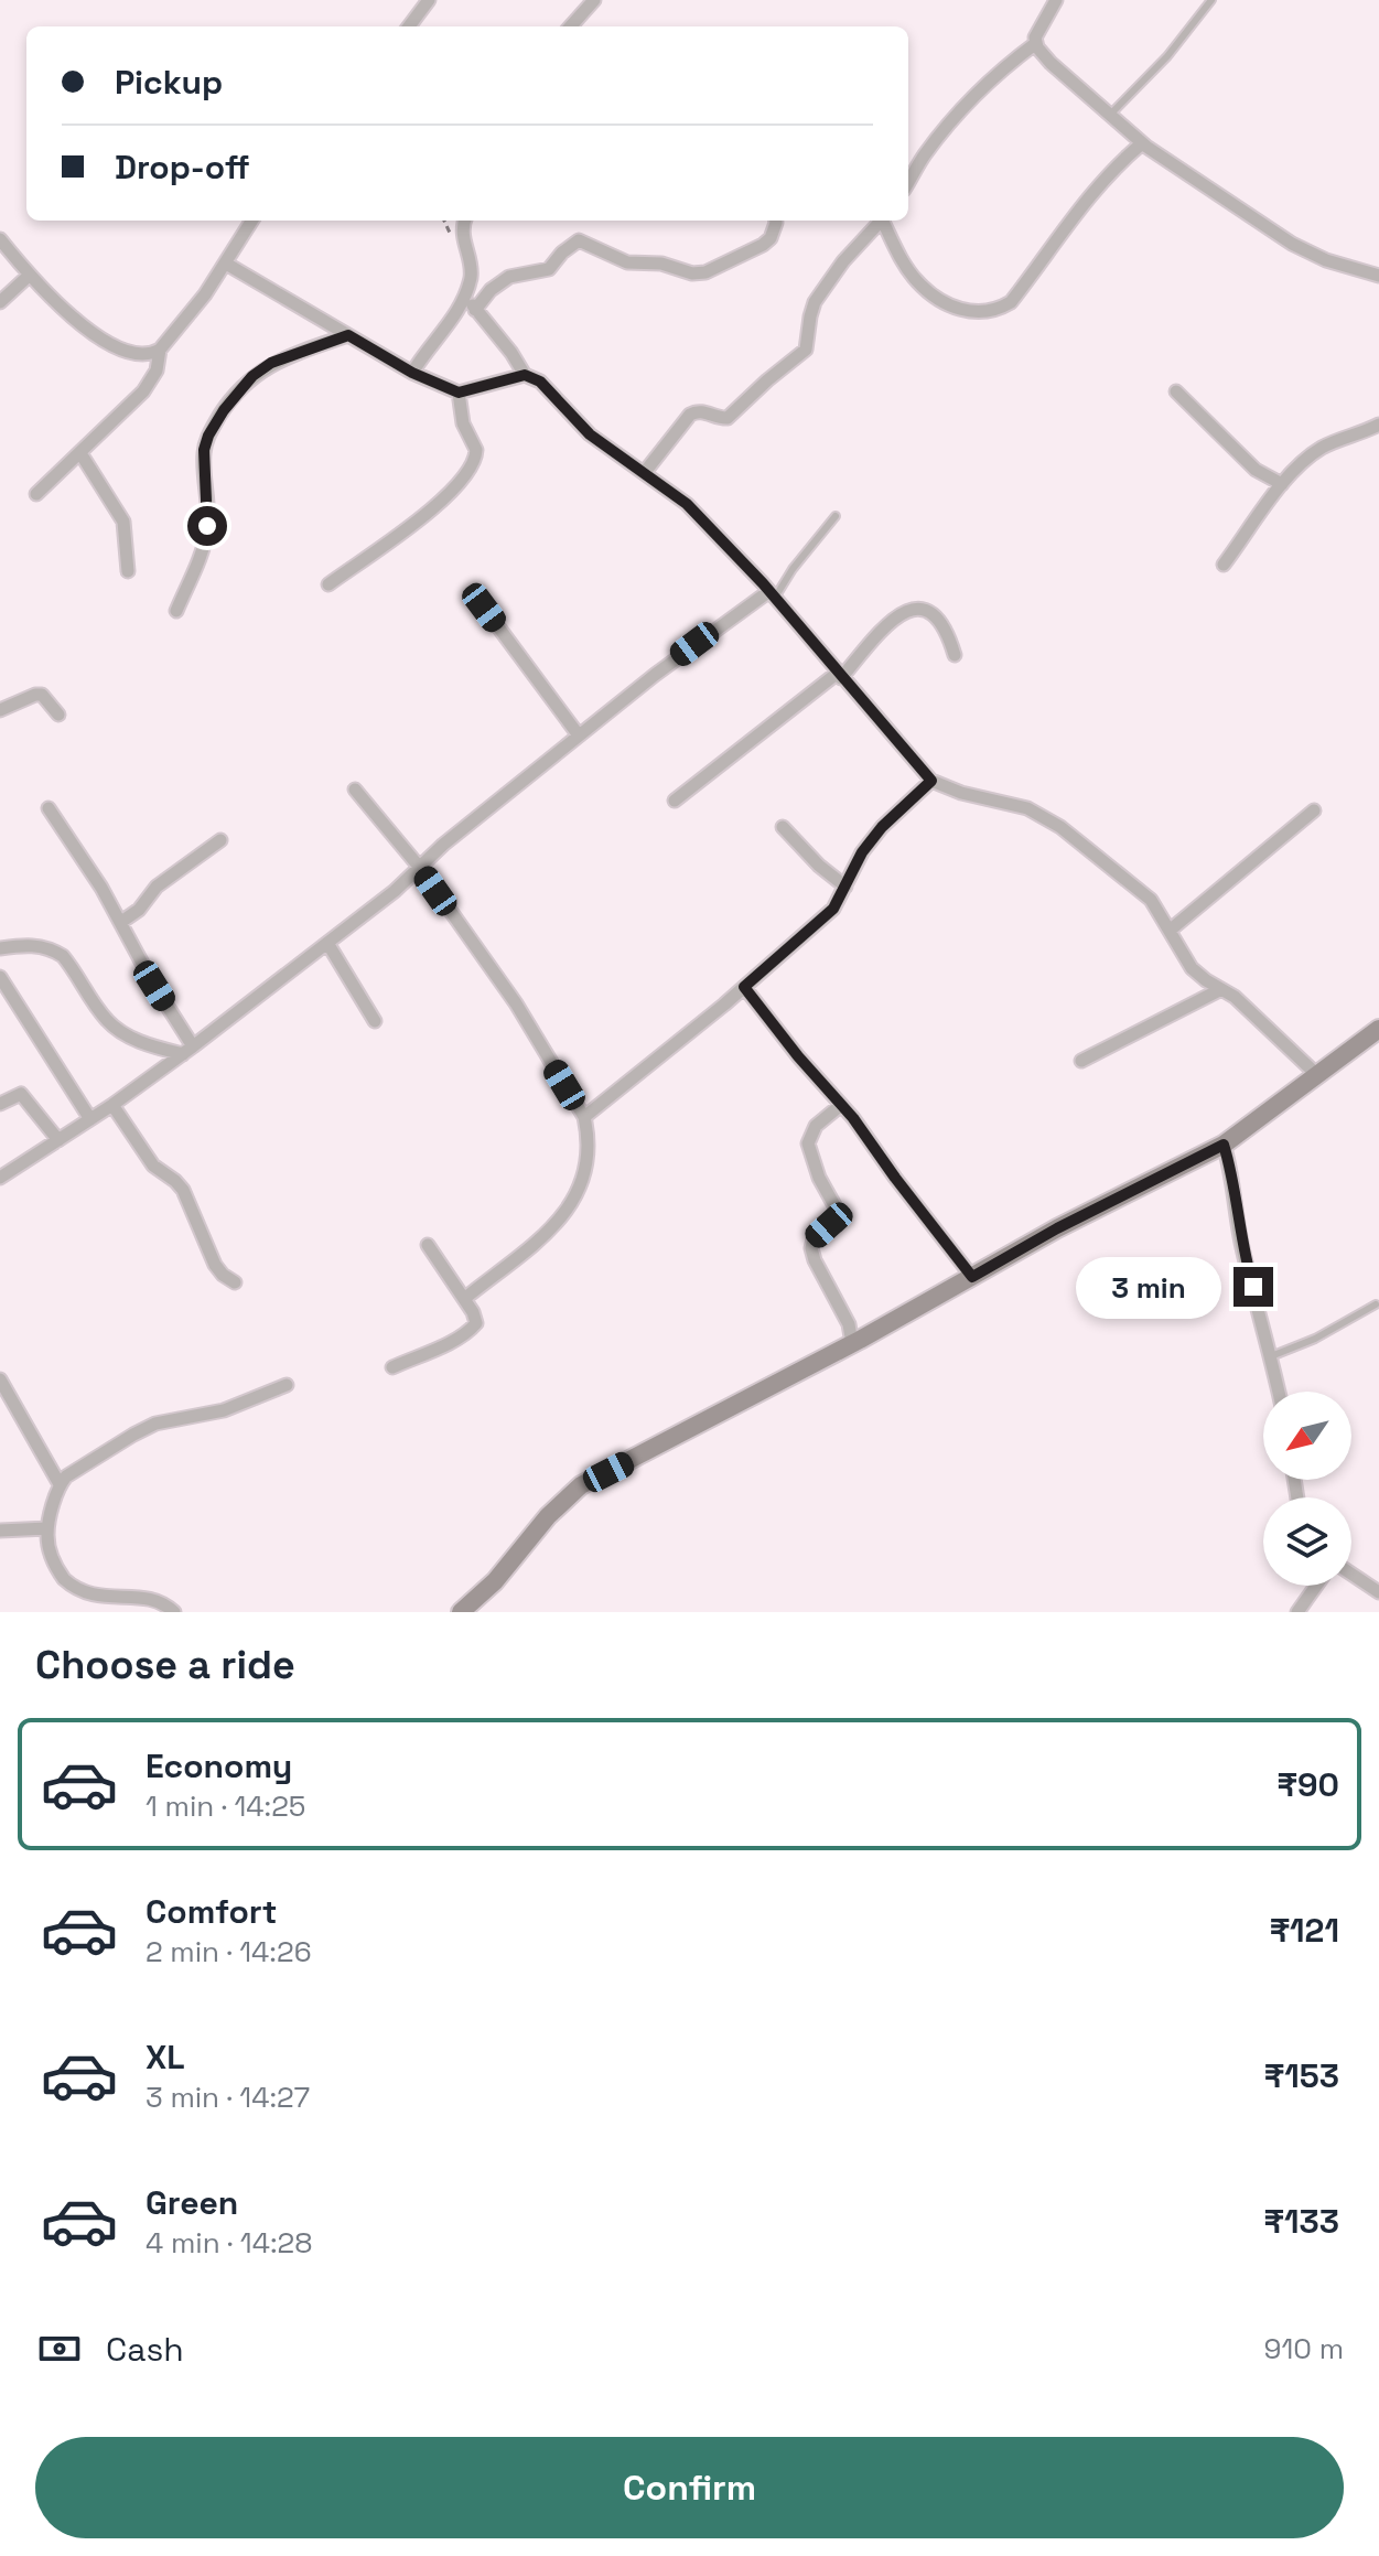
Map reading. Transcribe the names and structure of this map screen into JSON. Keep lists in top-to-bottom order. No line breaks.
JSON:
{"north":"bottom left","page":{"banner":["Pickup","Drop-off"],"bubble":"3 min","heading":"Choose a ride","list":[{"name":"Economy","note":"1 min · 14:25","value":"₹90"},{"name":"Comfort","note":"2 min · 14:26","value":"₹121"},{"name":"XL","note":"3 min · 14:27","value":"₹153"},{"name":"Green","note":"4 min · 14:28","value":"₹133"}],"pay":["Cash","910 m"],"buttons":"Confirm"}}
